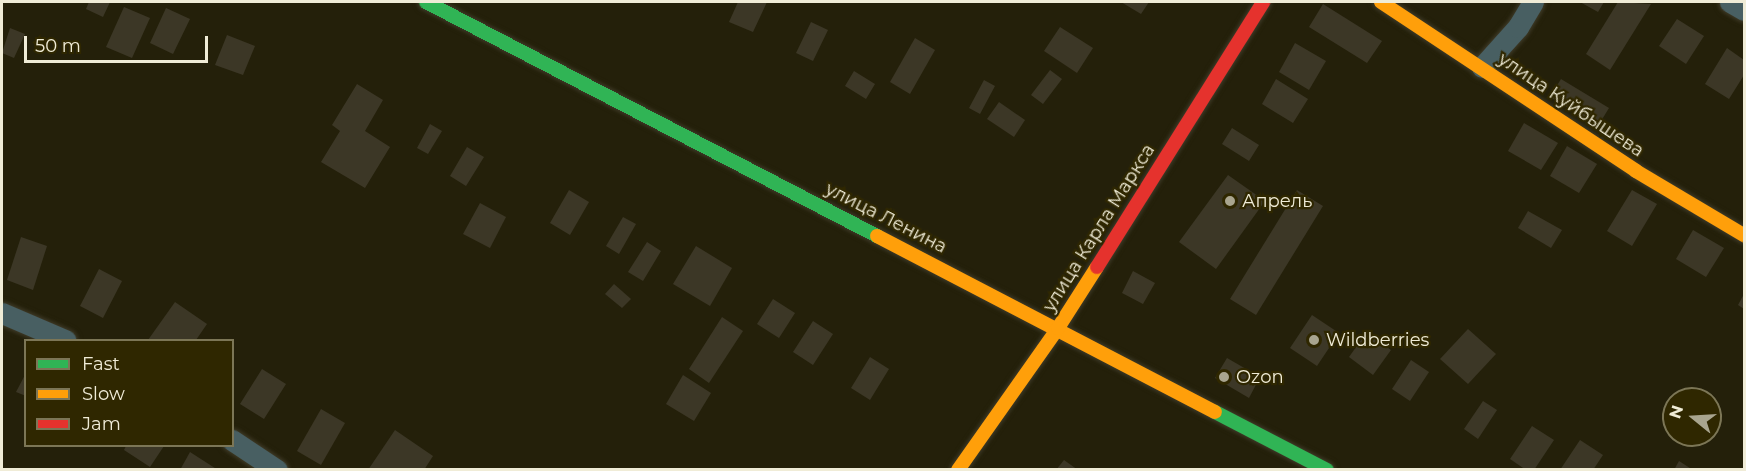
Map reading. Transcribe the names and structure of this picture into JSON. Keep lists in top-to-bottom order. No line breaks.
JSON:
{"streets":{"main road":["улица Куйбышева","улица Ленина","улица Карла Маркса"]},"crossings":[["улица Ленина","улица Карла Маркса"]],"places":["Апрель","Wildberries","Ozon"],"legend":["Fast","Slow","Jam"],"scale_bar":"50 m","north":"left"}
